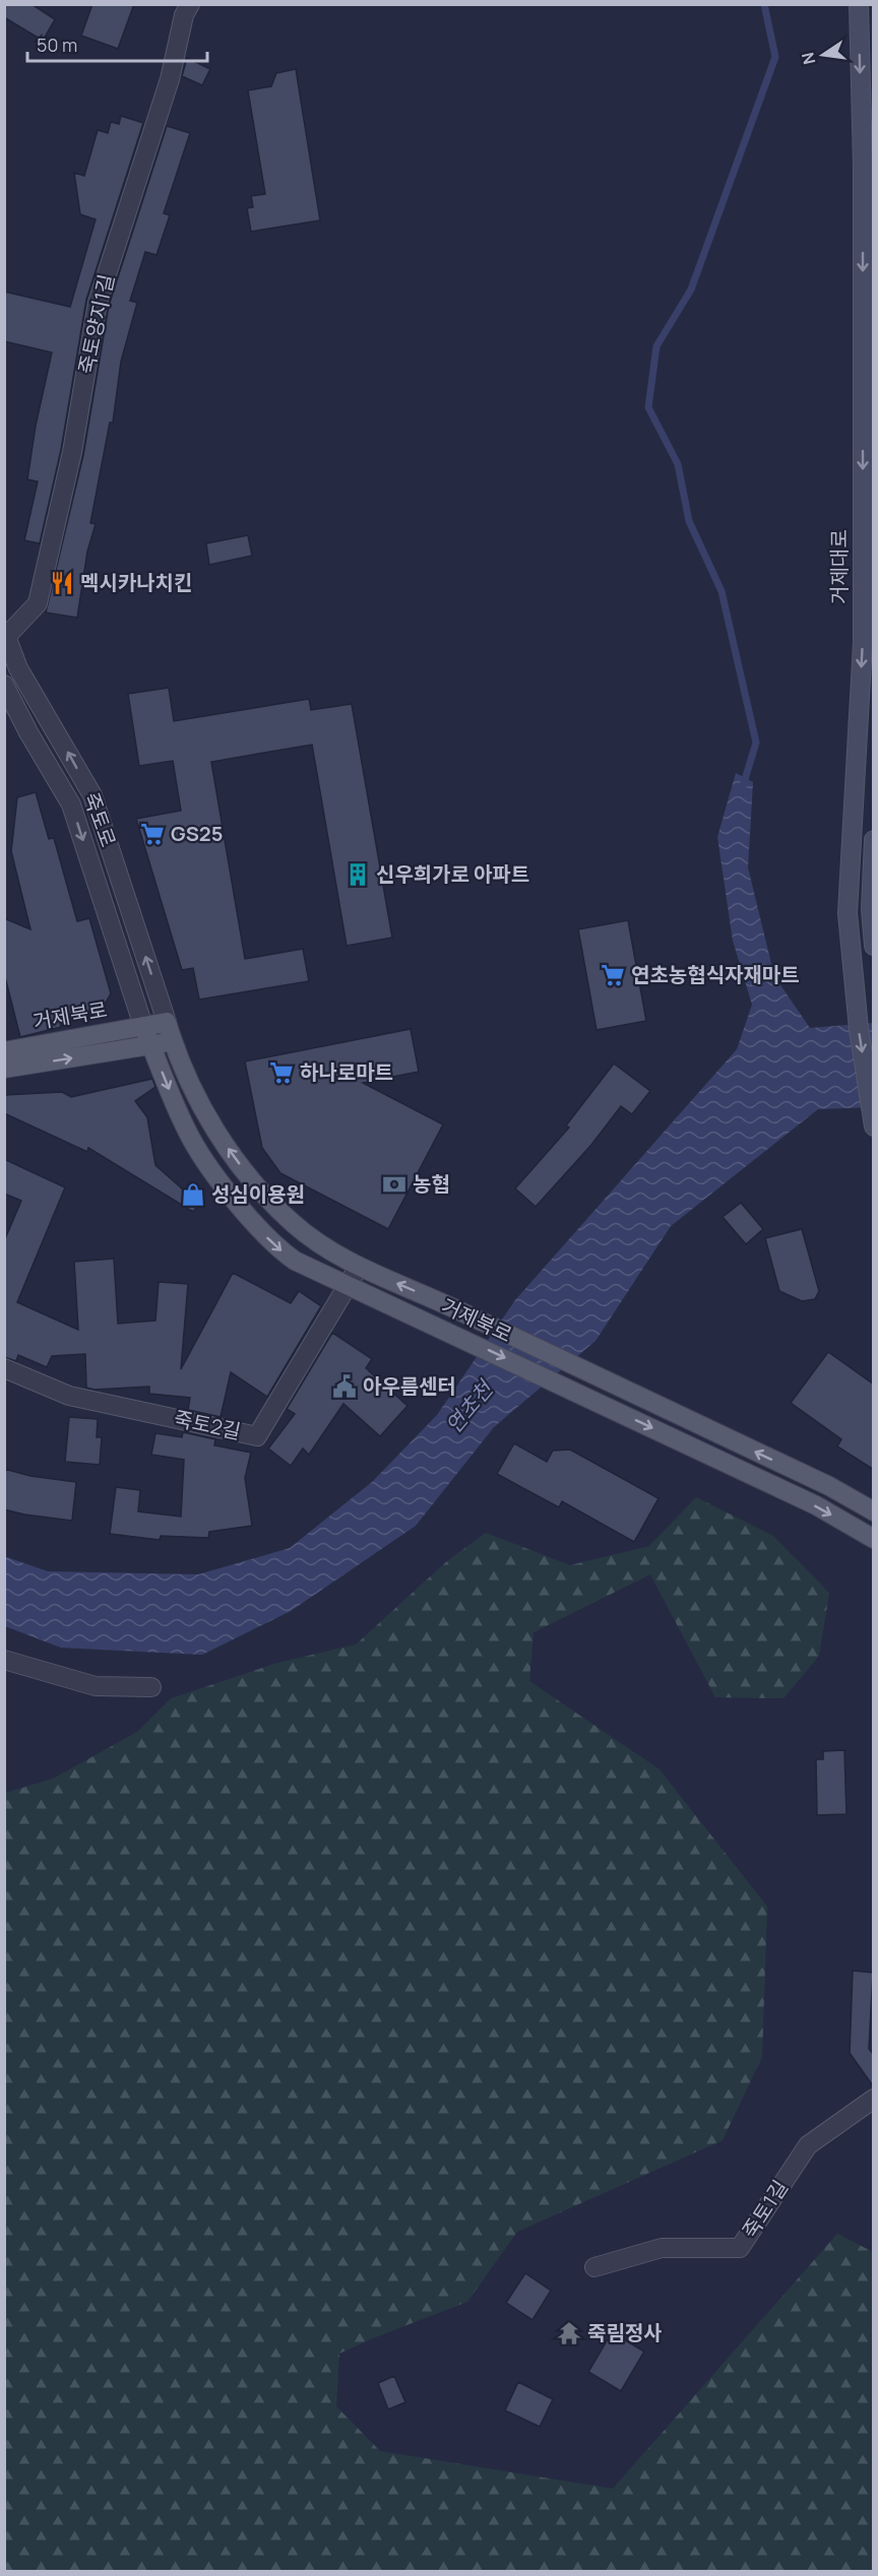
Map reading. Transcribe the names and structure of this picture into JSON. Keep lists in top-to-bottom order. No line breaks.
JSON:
{"streets":{"main road":["거제대로","거제북로"],"street":["죽토양지1길","죽토로","죽토2길","죽토1길"]},"crossings":[["죽토양지1길","죽토로"],["죽토로","거제북로"],["거제북로","죽토2길"]],"one_way":["거제대로"],"water":["연초천"],"places":{"restaurant":["멕시카나치킨"],"supermarket":["GS25","연초농협식자재마트","하나로마트"],"building":["신우희가로 아파트"],"bank":["농협"],"shop":["성심이용원"],"public building":["아우름센터"],"temple":["죽림정사"]},"scale_bar":"50 m","north":"left"}
